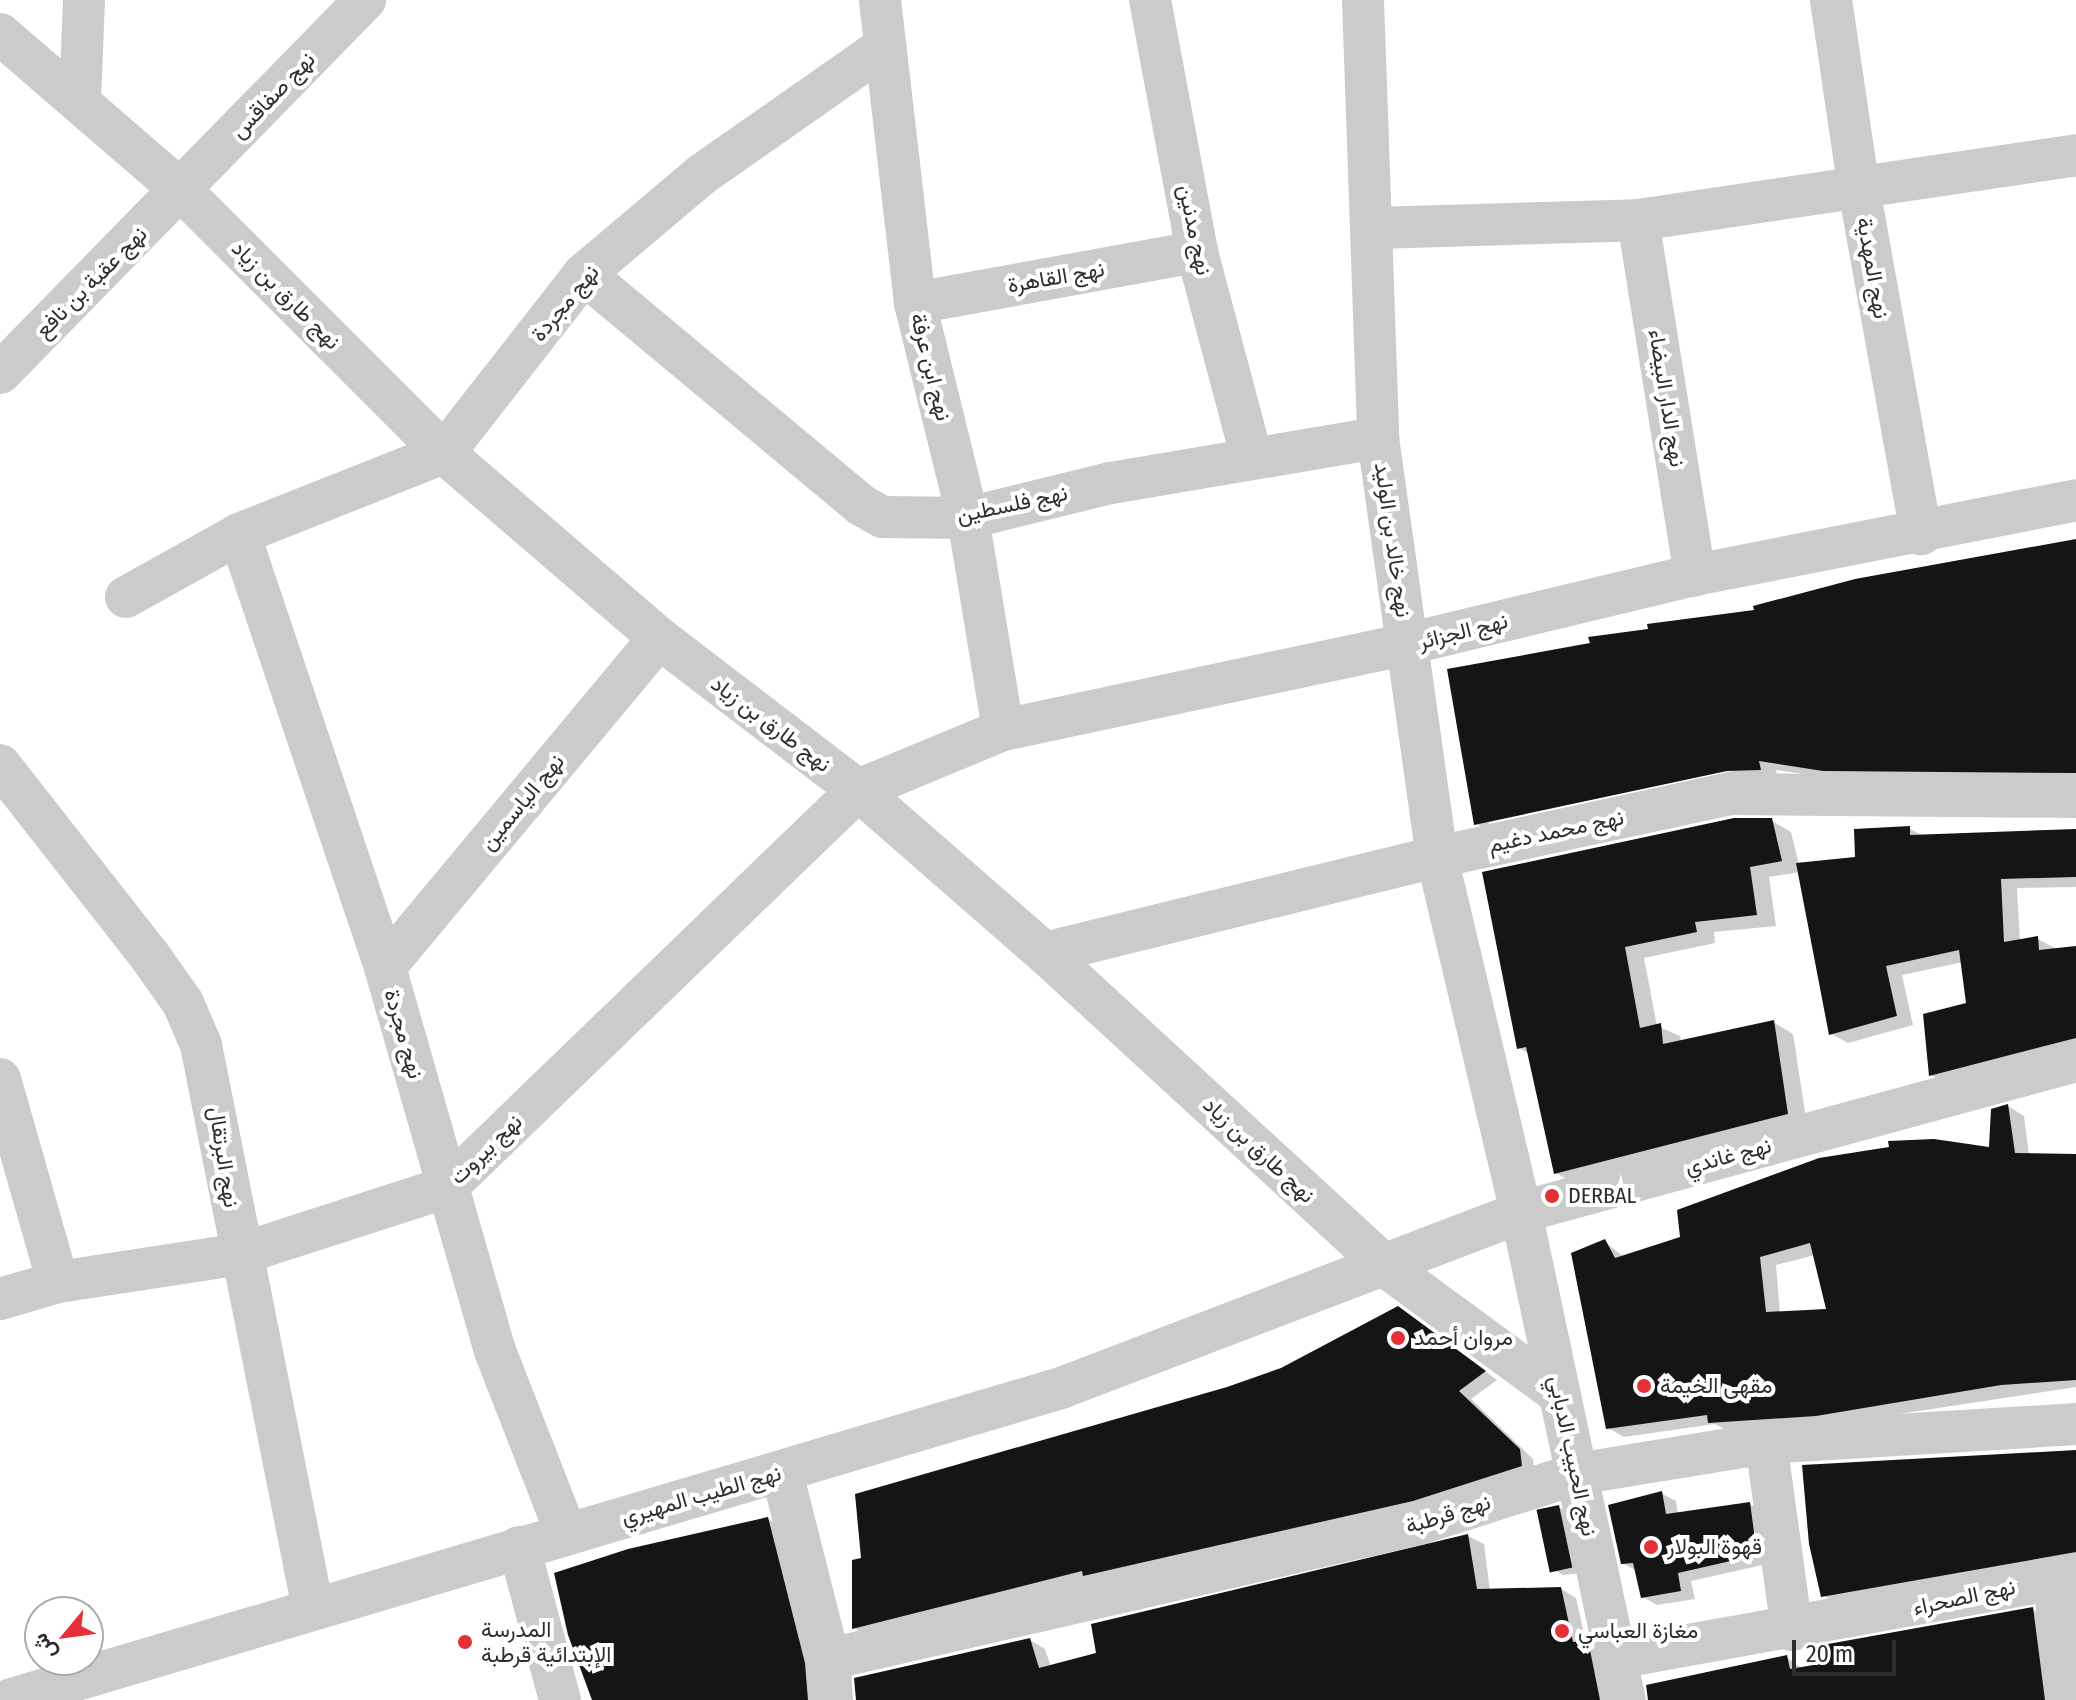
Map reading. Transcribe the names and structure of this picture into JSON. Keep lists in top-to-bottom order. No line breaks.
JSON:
{"streets":{"street":["نهج صفاقس","نهج مدنين","نهج المهدية","نهج القاهرة","نهج عقبة بن نافع","نهج طارق بن زياد","نهج مجردة","نهج ابن عرفة","نهج الدار البيضاء","نهج فلسطين","نهج خالد بن الوليد","نهج الجزائر","نهج الياسمين","نهج محمد دغيم","نهج بيروت","نهج غاندي","نهج البرتقال","نهج الحبيب الدبابي","نهج الطيب المهيري","نهج قرطبة","نهج الصحراء"]},"crossings":[["نهج صفاقس","نهج عقبة بن نافع"],["نهج صفاقس","نهج طارق بن زياد"],["نهج مدنين","نهج القاهرة"],["نهج مدنين","نهج فلسطين"],["نهج المهدية","نهج الجزائر"],["نهج القاهرة","نهج ابن عرفة"],["نهج عقبة بن نافع","نهج طارق بن زياد"],["نهج طارق بن زياد","نهج مجردة"],["نهج طارق بن زياد","نهج الجزائر"],["نهج طارق بن زياد","نهج الياسمين"],["نهج طارق بن زياد","نهج محمد دغيم"],["نهج طارق بن زياد","نهج بيروت"],["نهج طارق بن زياد","نهج غاندي"],["نهج طارق بن زياد","نهج الحبيب الدبابي"],["نهج طارق بن زياد","نهج الطيب المهيري"],["نهج مجردة","نهج ابن عرفة"],["نهج مجردة","نهج فلسطين"],["نهج مجردة","نهج الياسمين"],["نهج مجردة","نهج بيروت"],["نهج مجردة","نهج الطيب المهيري"],["نهج ابن عرفة","نهج فلسطين"],["نهج ابن عرفة","نهج الجزائر"],["نهج الدار البيضاء","نهج الجزائر"],["نهج فلسطين","نهج خالد بن الوليد"],["نهج خالد بن الوليد","نهج الجزائر"],["نهج خالد بن الوليد","نهج محمد دغيم"],["نهج خالد بن الوليد","نهج غاندي"],["نهج خالد بن الوليد","نهج الحبيب الدبابي"],["نهج الجزائر","نهج بيروت"],["نهج بيروت","نهج البرتقال"],["نهج غاندي","نهج الحبيب الدبابي"],["نهج غاندي","نهج الطيب المهيري"],["نهج البرتقال","نهج الطيب المهيري"],["نهج الحبيب الدبابي","نهج قرطبة"],["نهج الحبيب الدبابي","نهج الصحراء"]],"places":["DERBAL","مروان أحمد","مقهى الخيمة","قهوة البولار","مغازة العباسي","المدرسة الإبتدائية قرطبة"],"scale_bar":"20 m","north":"bottom left"}
